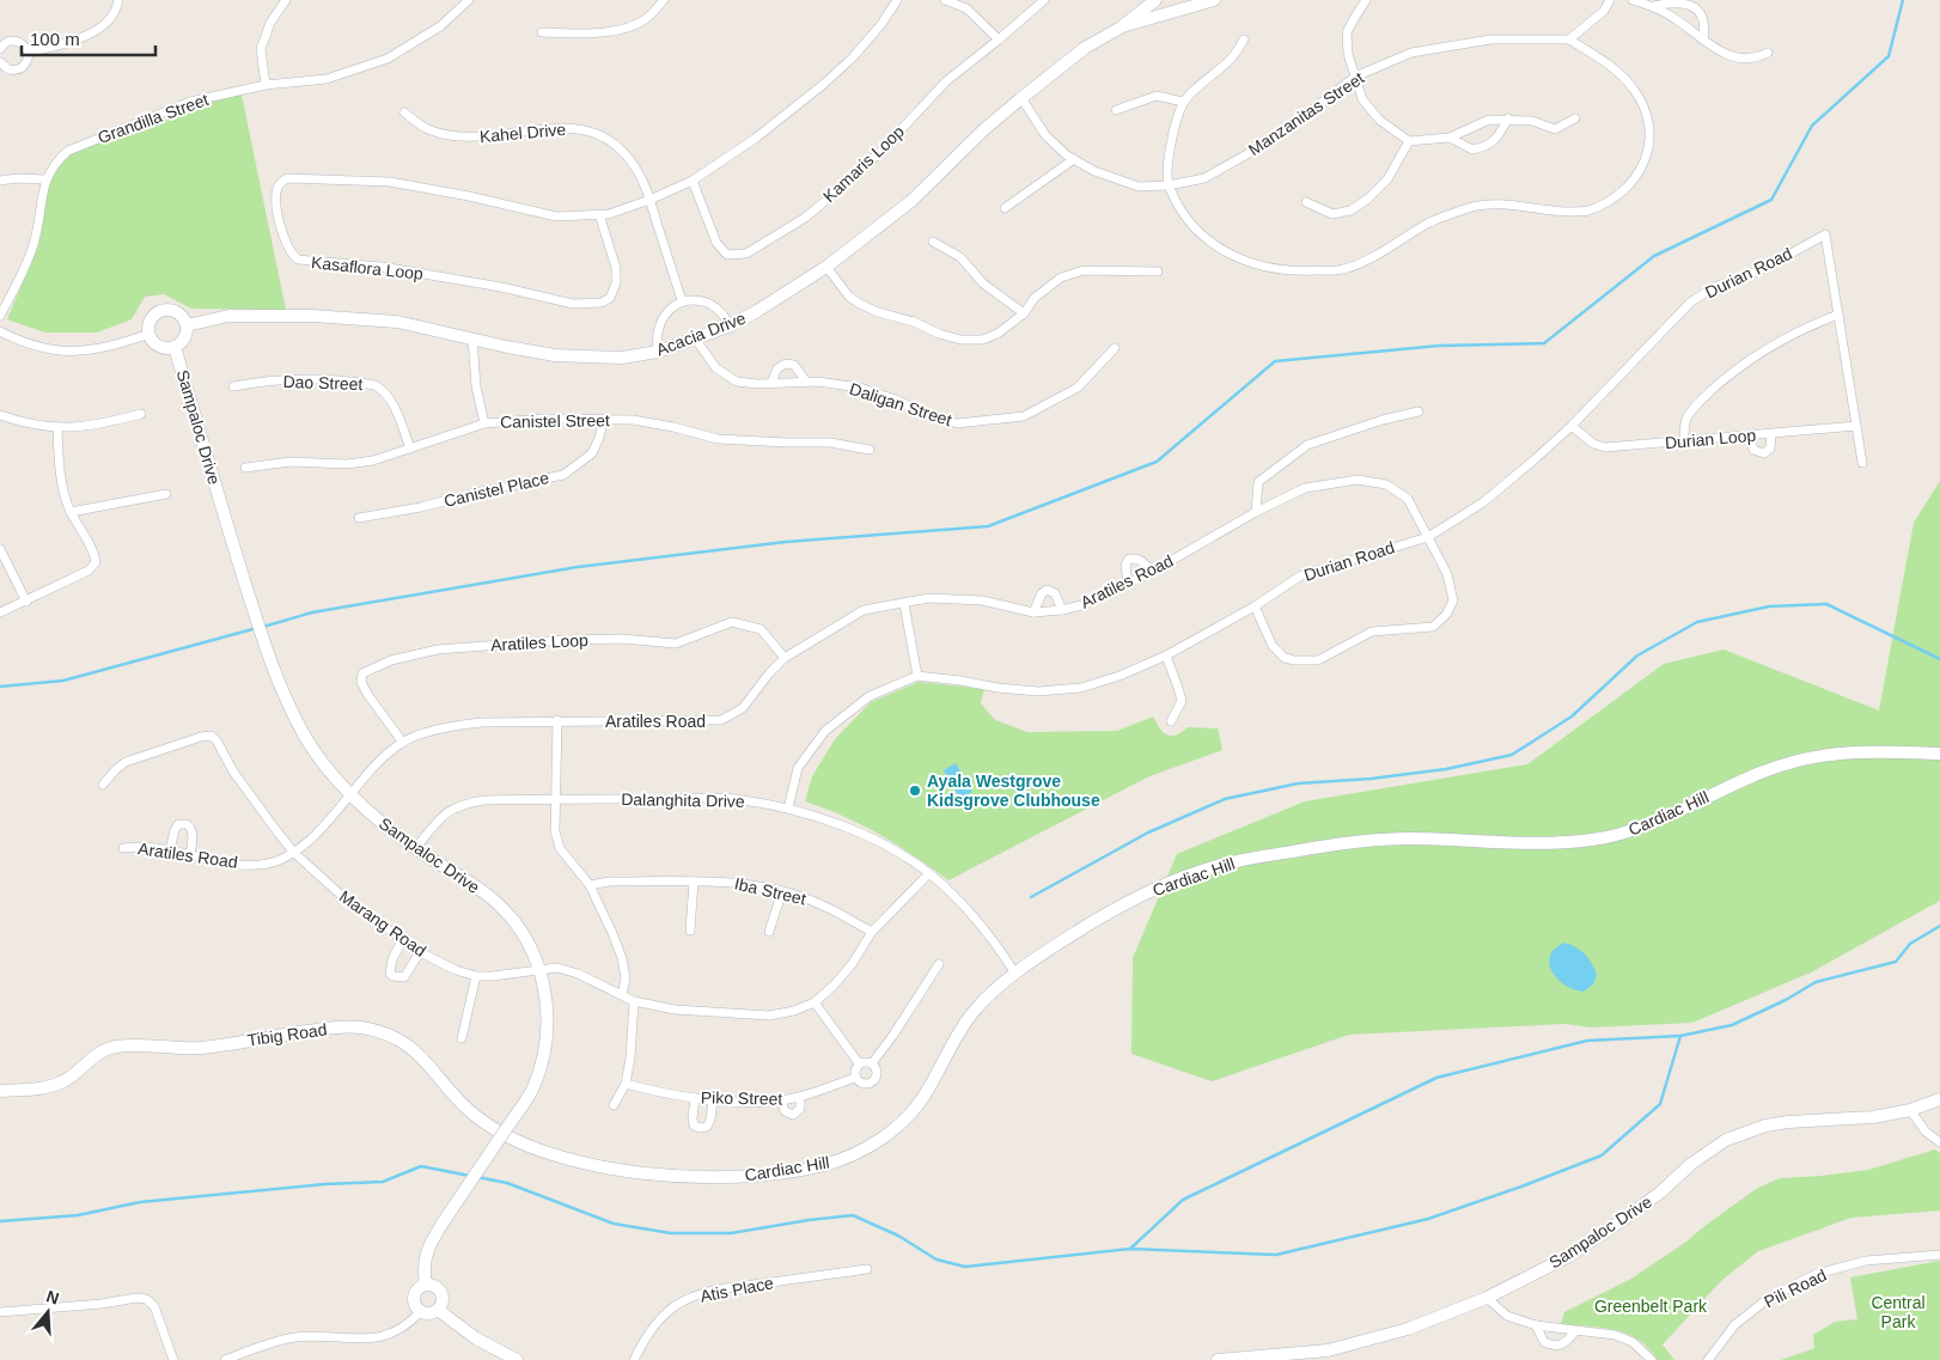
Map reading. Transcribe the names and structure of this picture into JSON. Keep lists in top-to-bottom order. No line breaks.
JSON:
{"streets":{"street":["Manzanitas Street","Grandilla Street","Kahel Drive","Kamaris Loop","Kasaflora Loop","Durian Road","Acacia Drive","Dao Street","Daligan Street","Canistel Street","Sampaloc Drive","Durian Loop","Canistel Place","Aratiles Road","Aratiles Loop","Dalanghita Drive","Cardiac Hill","Iba Street","Marang Road","Tibig Road","Piko Street","Pili Road","Atis Place"]},"crossings":[["Manzanitas Street","Acacia Drive"],["Kahel Drive","Kasaflora Loop"],["Durian Road","Durian Loop"],["Durian Road","Aratiles Road"],["Durian Road","Dalanghita Drive"],["Acacia Drive","Daligan Street"],["Acacia Drive","Sampaloc Drive"],["Dao Street","Canistel Street"],["Canistel Street","Canistel Place"],["Sampaloc Drive","Aratiles Road"],["Sampaloc Drive","Dalanghita Drive"],["Sampaloc Drive","Marang Road"],["Aratiles Road","Aratiles Loop"],["Aratiles Road","Marang Road"],["Dalanghita Drive","Cardiac Hill"],["Dalanghita Drive","Marang Road"],["Cardiac Hill","Tibig Road"],["Iba Street","Marang Road"]],"parks":["Central Park","Greenbelt Park"],"places":["Ayala Westgrove Kidsgrove Clubhouse"],"scale_bar":"100 m","north":"top"}
